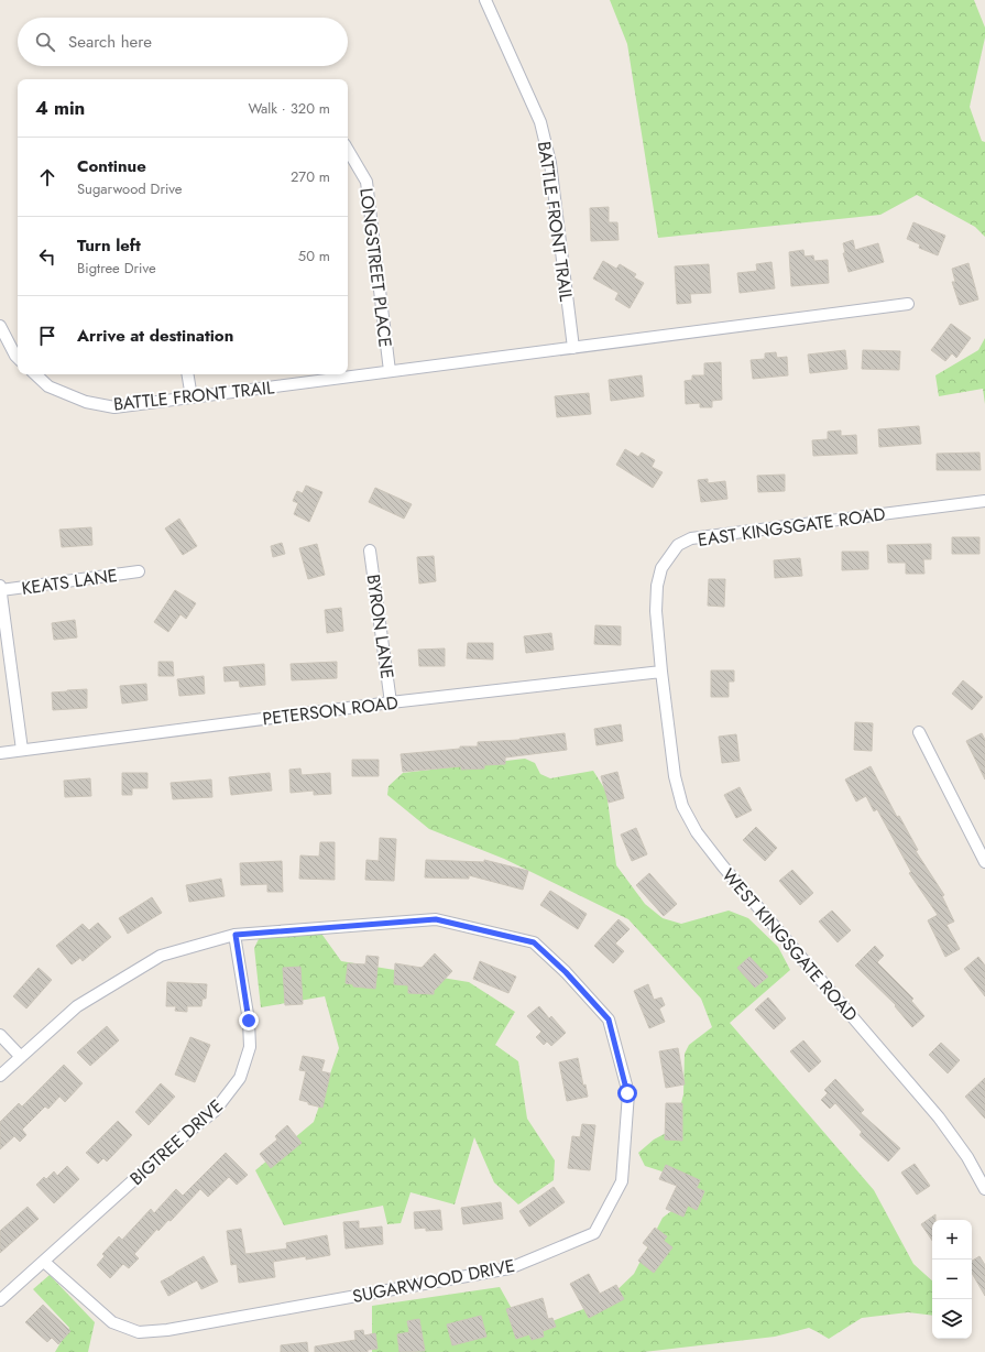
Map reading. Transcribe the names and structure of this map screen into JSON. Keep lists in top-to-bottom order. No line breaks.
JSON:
{"streets":{"street":["BATTLE FRONT TRAIL","LONGSTREET PLACE","EAST KINGSGATE ROAD","KEATS LANE","BYRON LANE","PETERSON ROAD","WEST KINGSGATE ROAD","BIGTREE DRIVE","SUGARWOOD DRIVE"]},"crossings":[["BATTLE FRONT TRAIL","LONGSTREET PLACE"],["EAST KINGSGATE ROAD","PETERSON ROAD"],["EAST KINGSGATE ROAD","WEST KINGSGATE ROAD"],["BYRON LANE","PETERSON ROAD"],["PETERSON ROAD","WEST KINGSGATE ROAD"],["BIGTREE DRIVE","SUGARWOOD DRIVE"]],"page":{"search":"Search here","heading":["4 min","Walk · 320 m"],"list":[["Continue","Sugarwood Drive","270 m"],["Turn left","Bigtree Drive","50 m"],"Arrive at destination"],"map_buttons":["+","−"]}}
